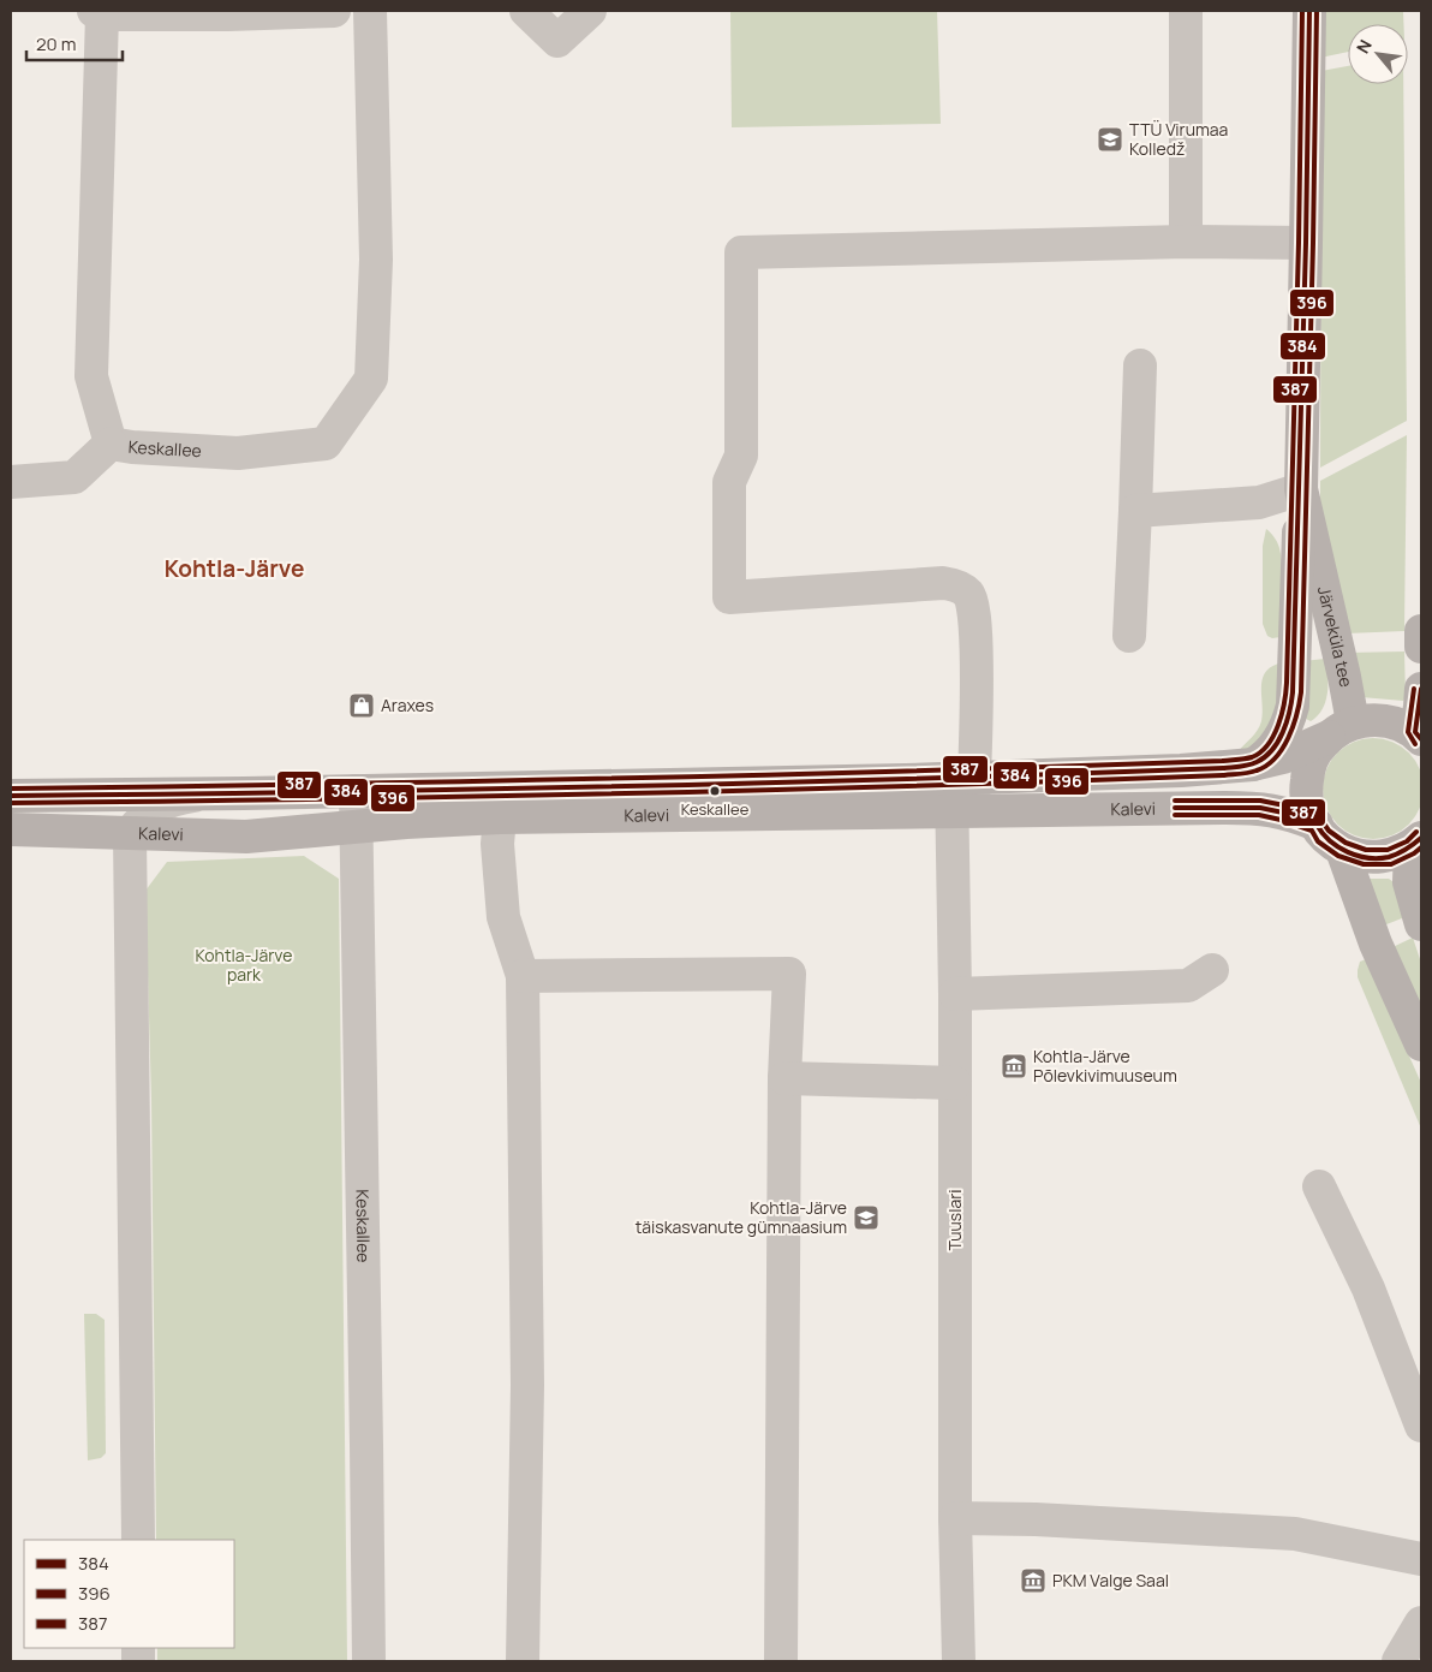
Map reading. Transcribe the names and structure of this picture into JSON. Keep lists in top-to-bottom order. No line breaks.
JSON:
{"streets":{"main road":["Järveküla tee","Kalevi"],"street":["Keskallee","Tuuslari"]},"crossings":[["Keskallee","Kalevi"],["Järveküla tee","Kalevi"],["Kalevi","Tuuslari"]],"districts":["Kohtla-Järve"],"parks":["Kohtla-Järve park"],"places":{"school or university":["TTÜ Virumaa Kolledž","Kohtla-Järve täiskasvanute gümnaasium"],"shop":["Araxes"],"other":["Keskallee"],"museum":["Kohtla-Järve Põlevkivimuuseum","PKM Valge Saal"]},"lines":["transit line 384","transit line 396","transit line 387"],"legend":["384","396","387"],"scale_bar":"20 m","north":"top left"}
